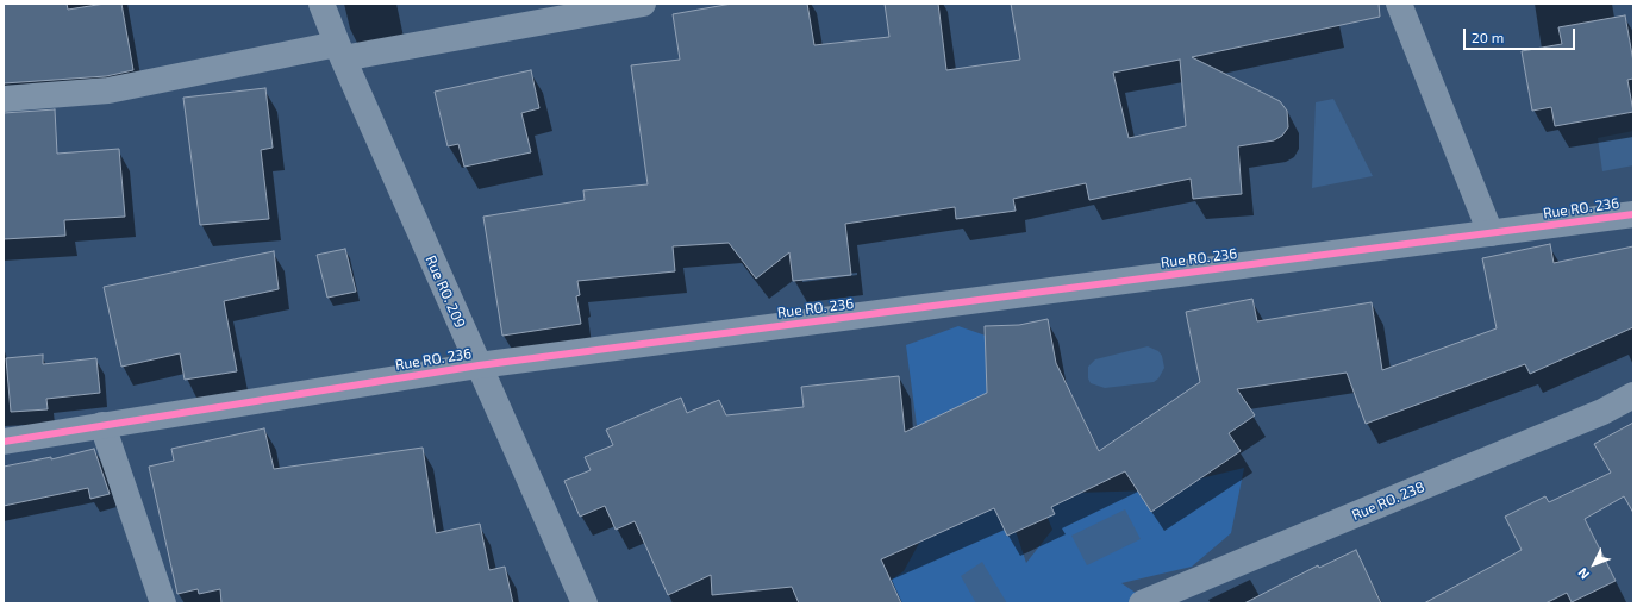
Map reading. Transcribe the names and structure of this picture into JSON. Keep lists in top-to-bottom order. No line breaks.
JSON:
{"streets":{"street":["Rue RO. 236","Rue RO. 209","Rue RO. 238"]},"crossings":[["Rue RO. 236","Rue RO. 209"]],"scale_bar":"20 m","north":"bottom left"}
